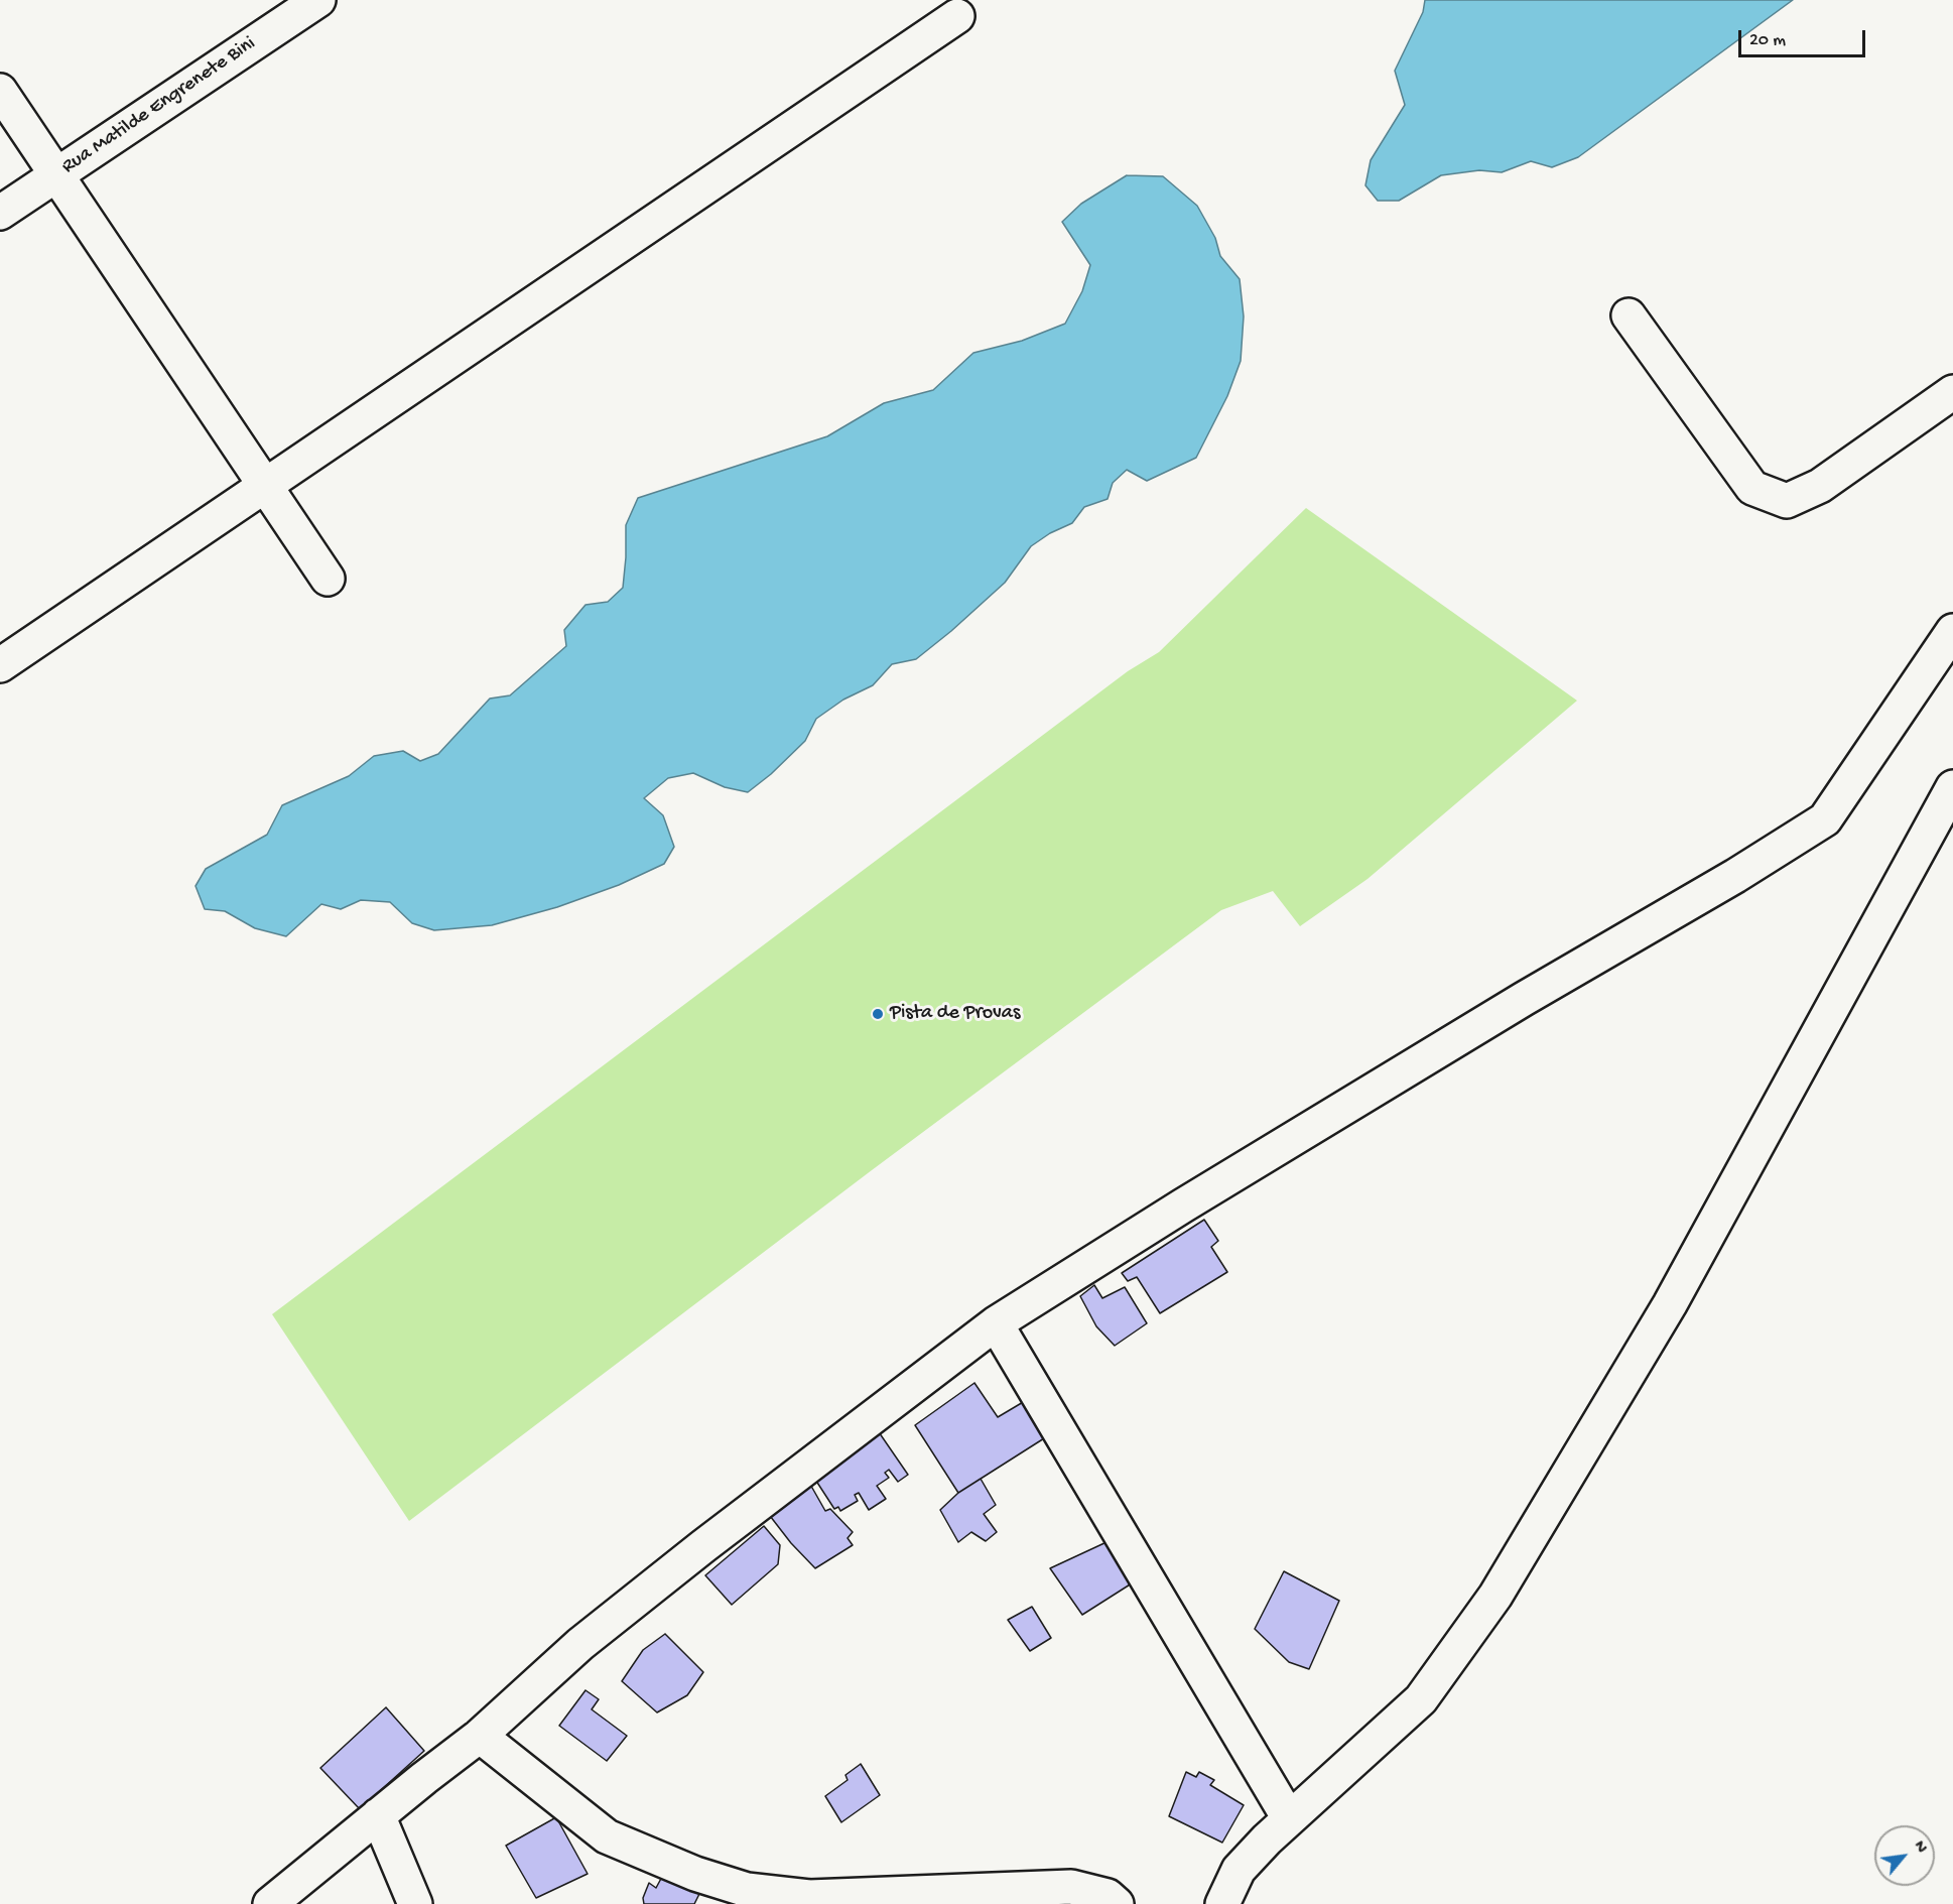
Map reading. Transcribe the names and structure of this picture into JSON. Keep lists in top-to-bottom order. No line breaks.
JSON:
{"streets":{"street":["Rua Matilde Engrenete Bini"]},"places":["Pista de Provas"],"scale_bar":"20 m","north":"top right"}
